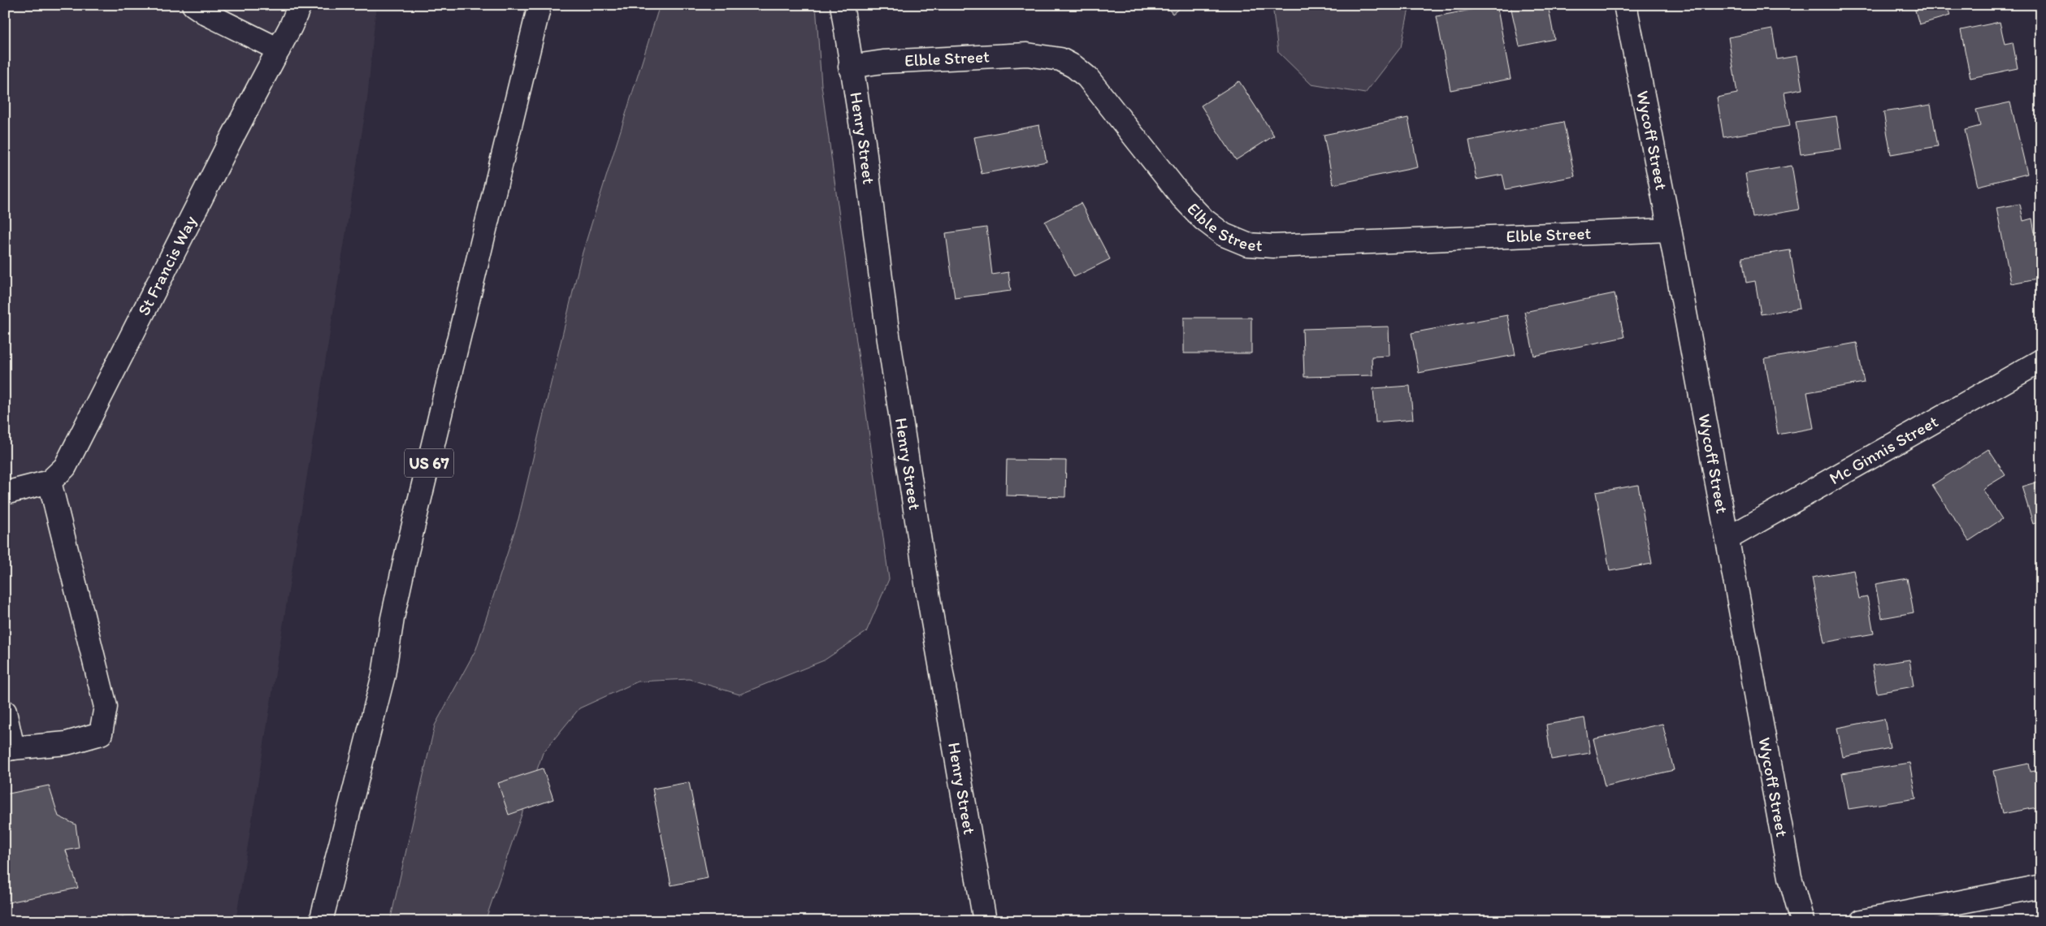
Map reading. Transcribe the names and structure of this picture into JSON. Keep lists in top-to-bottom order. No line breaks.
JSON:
{"streets":{"main road":["Elble Street","Henry Street","Wycoff Street","St Francis Way","Mc Ginnis Street","US 67"]},"crossings":[["Elble Street","Henry Street"],["Elble Street","Wycoff Street"],["Wycoff Street","Mc Ginnis Street"]]}
